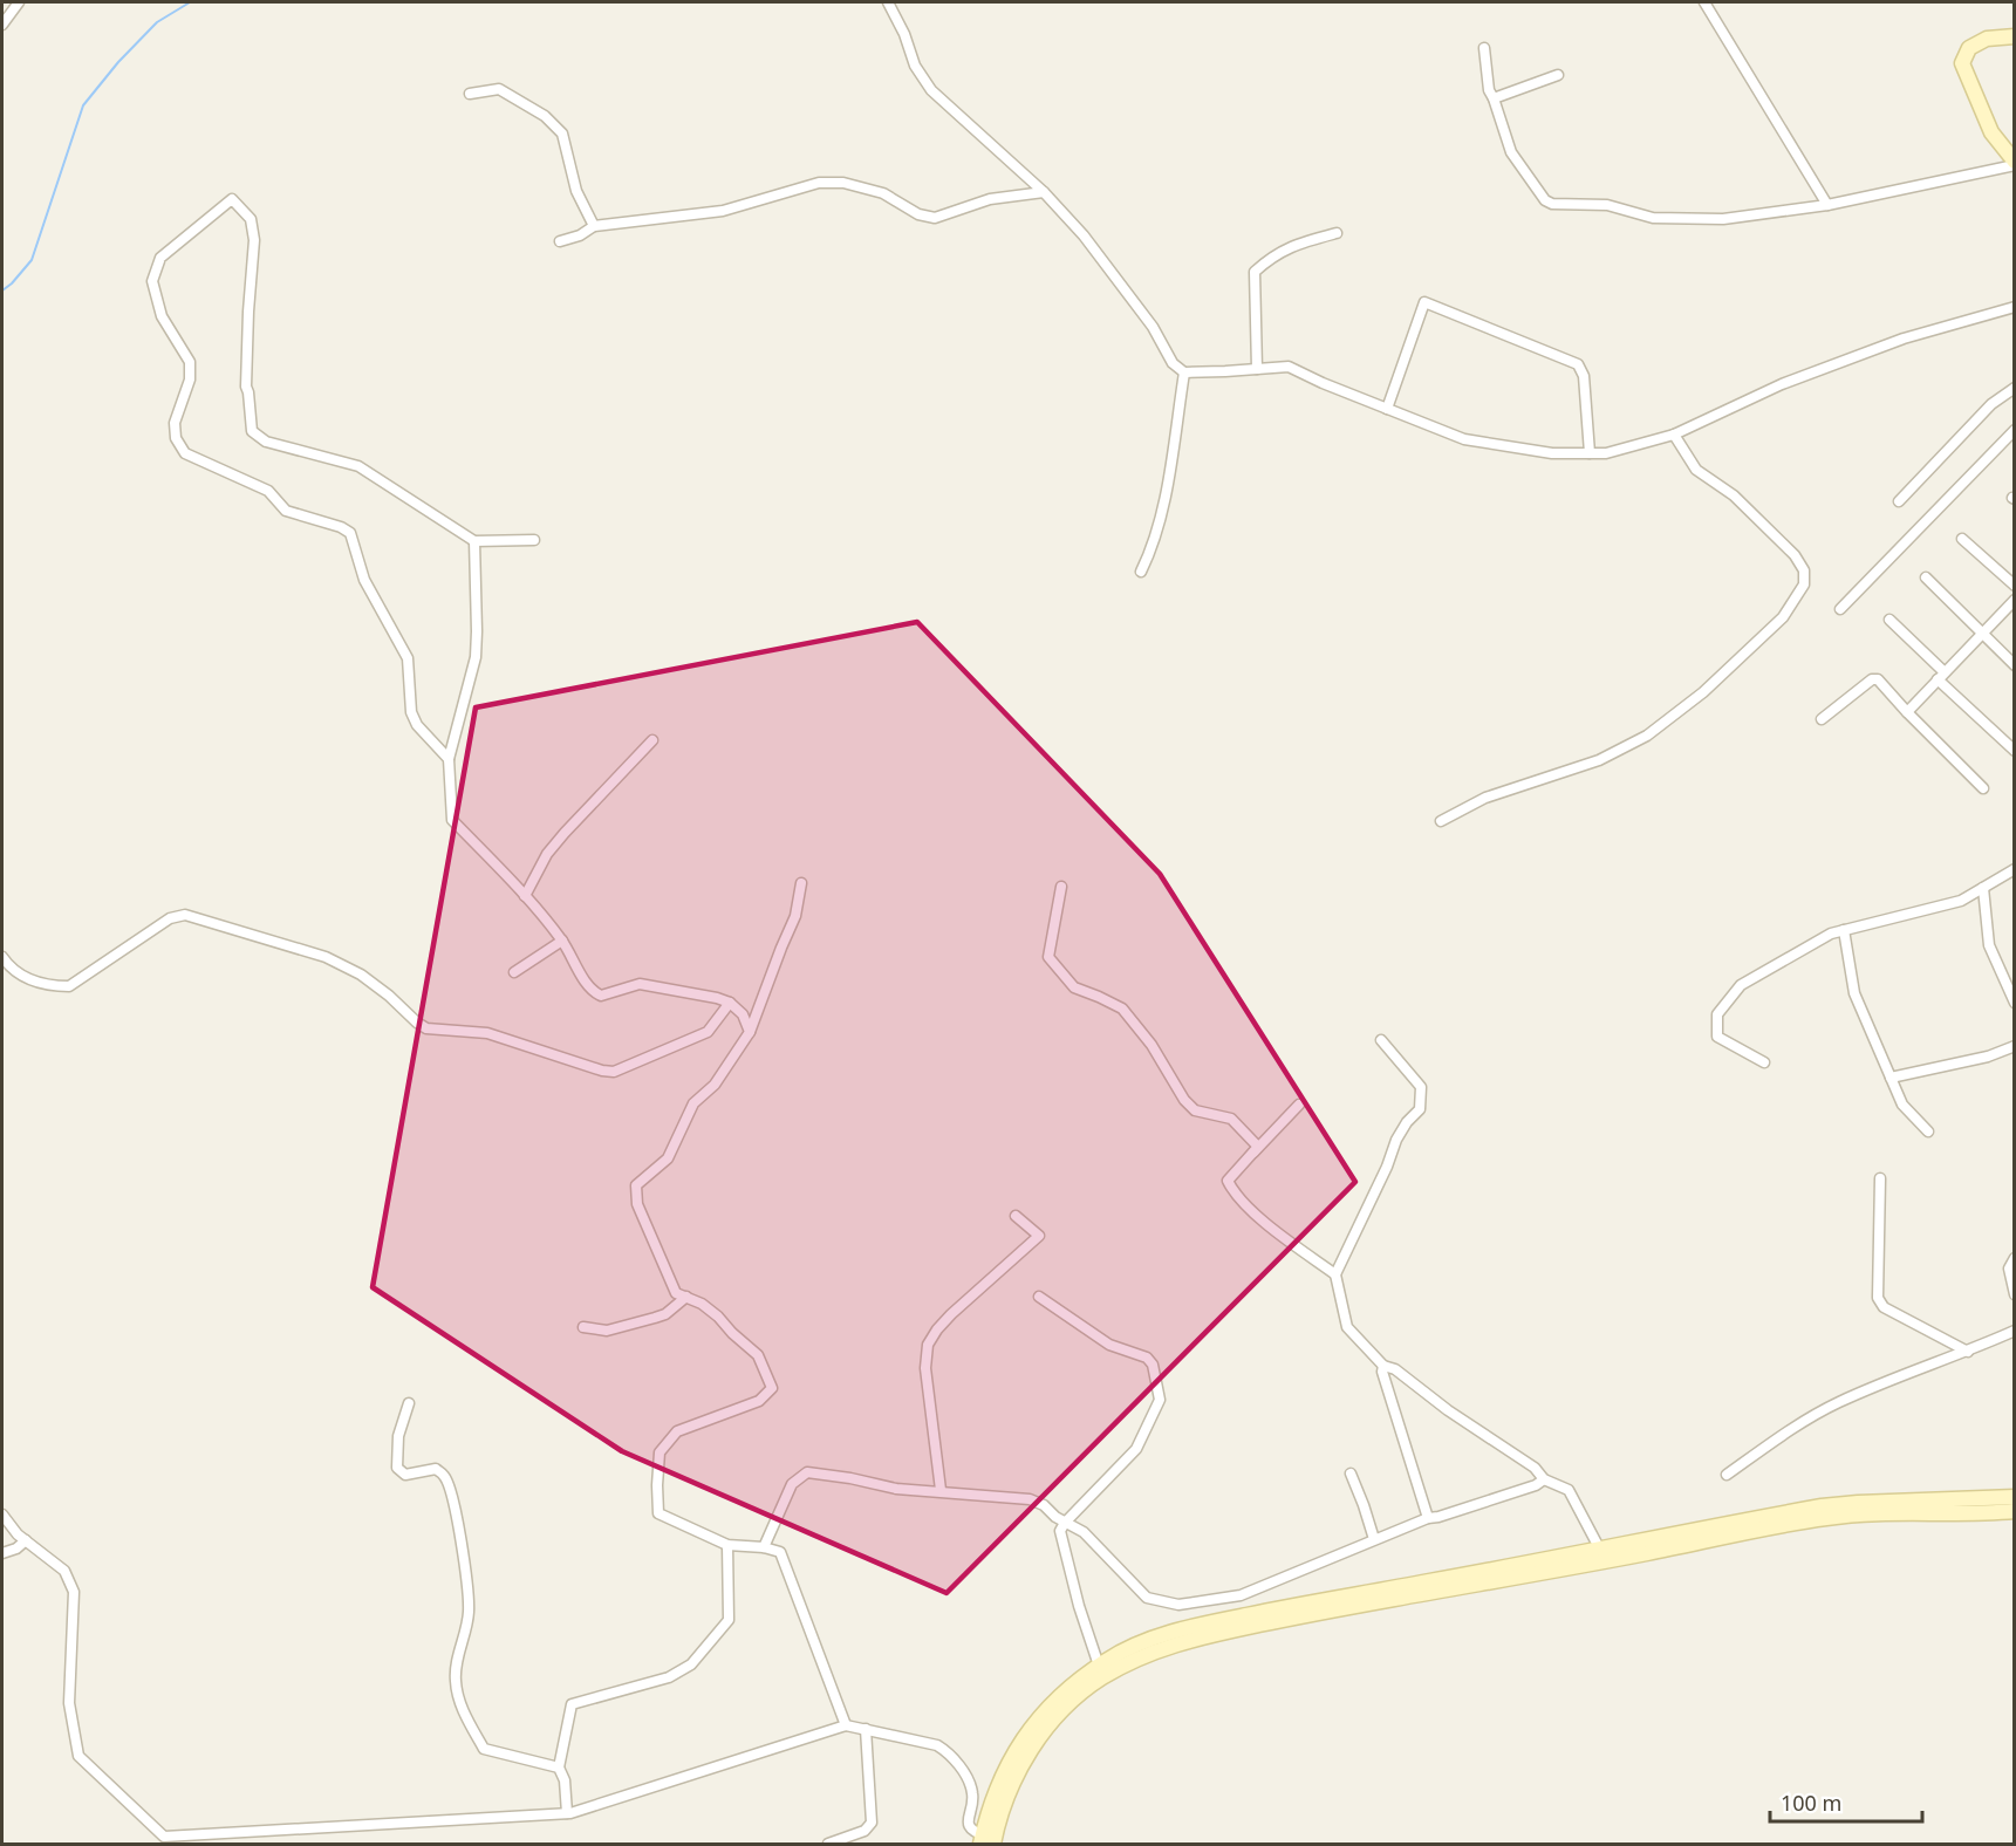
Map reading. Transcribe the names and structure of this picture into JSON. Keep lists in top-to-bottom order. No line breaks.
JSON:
{"scale_bar":"100 m"}
